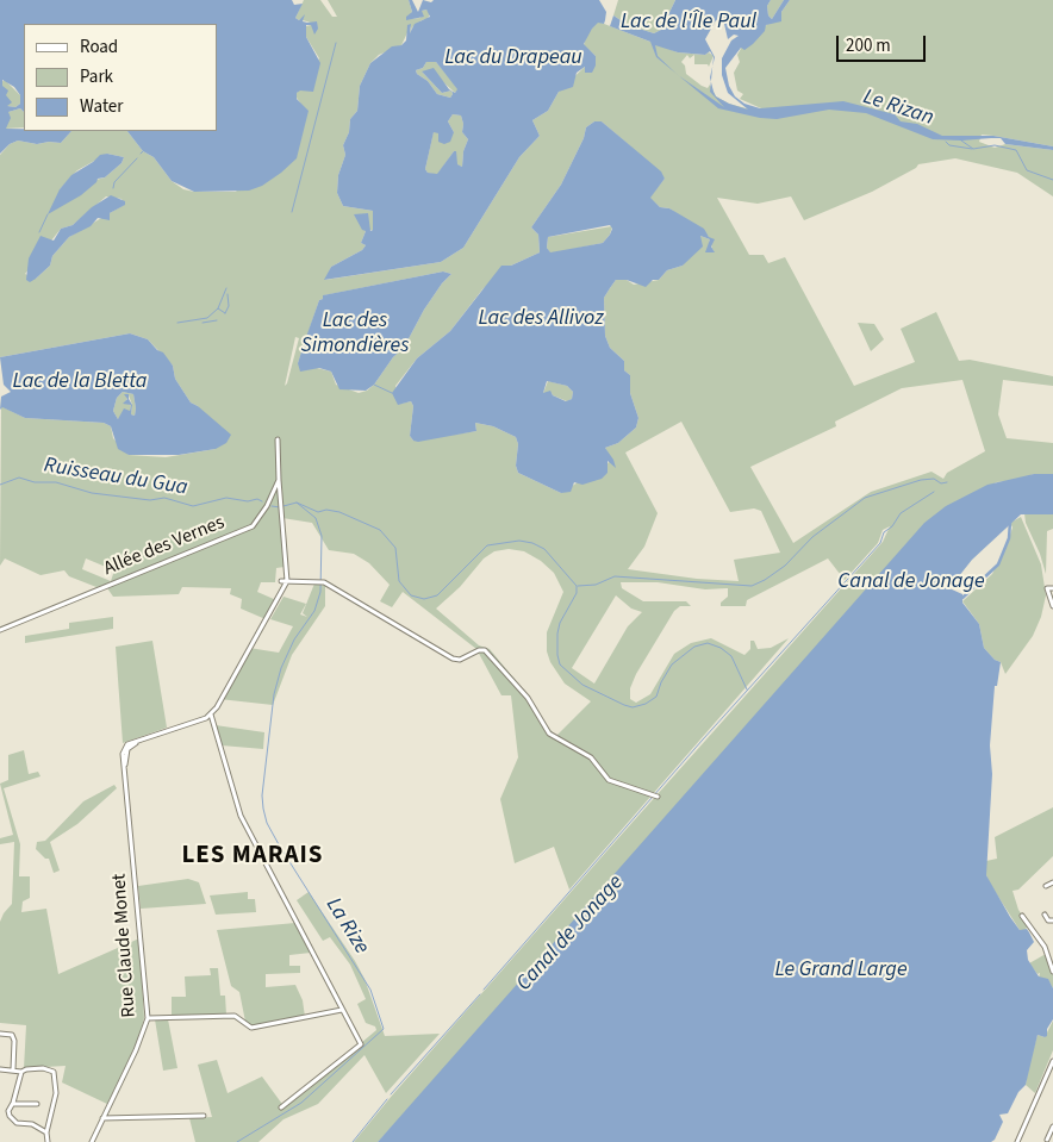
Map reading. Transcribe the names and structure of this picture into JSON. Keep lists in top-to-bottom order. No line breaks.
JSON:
{"streets":{"street":["Allée des Vernes","Rue Claude Monet"]},"districts":["LES MARAIS"],"water":["Lac de l'Île Paul","Lac du Drapeau","Le Rizan","Lac des Allivoz","Lac des Simondières","Lac de la Bletta","Ruisseau du Gua","Canal de Jonage","La Rize","Le Grand Large"],"legend":["Road","Park","Water"],"scale_bar":"200 m"}
